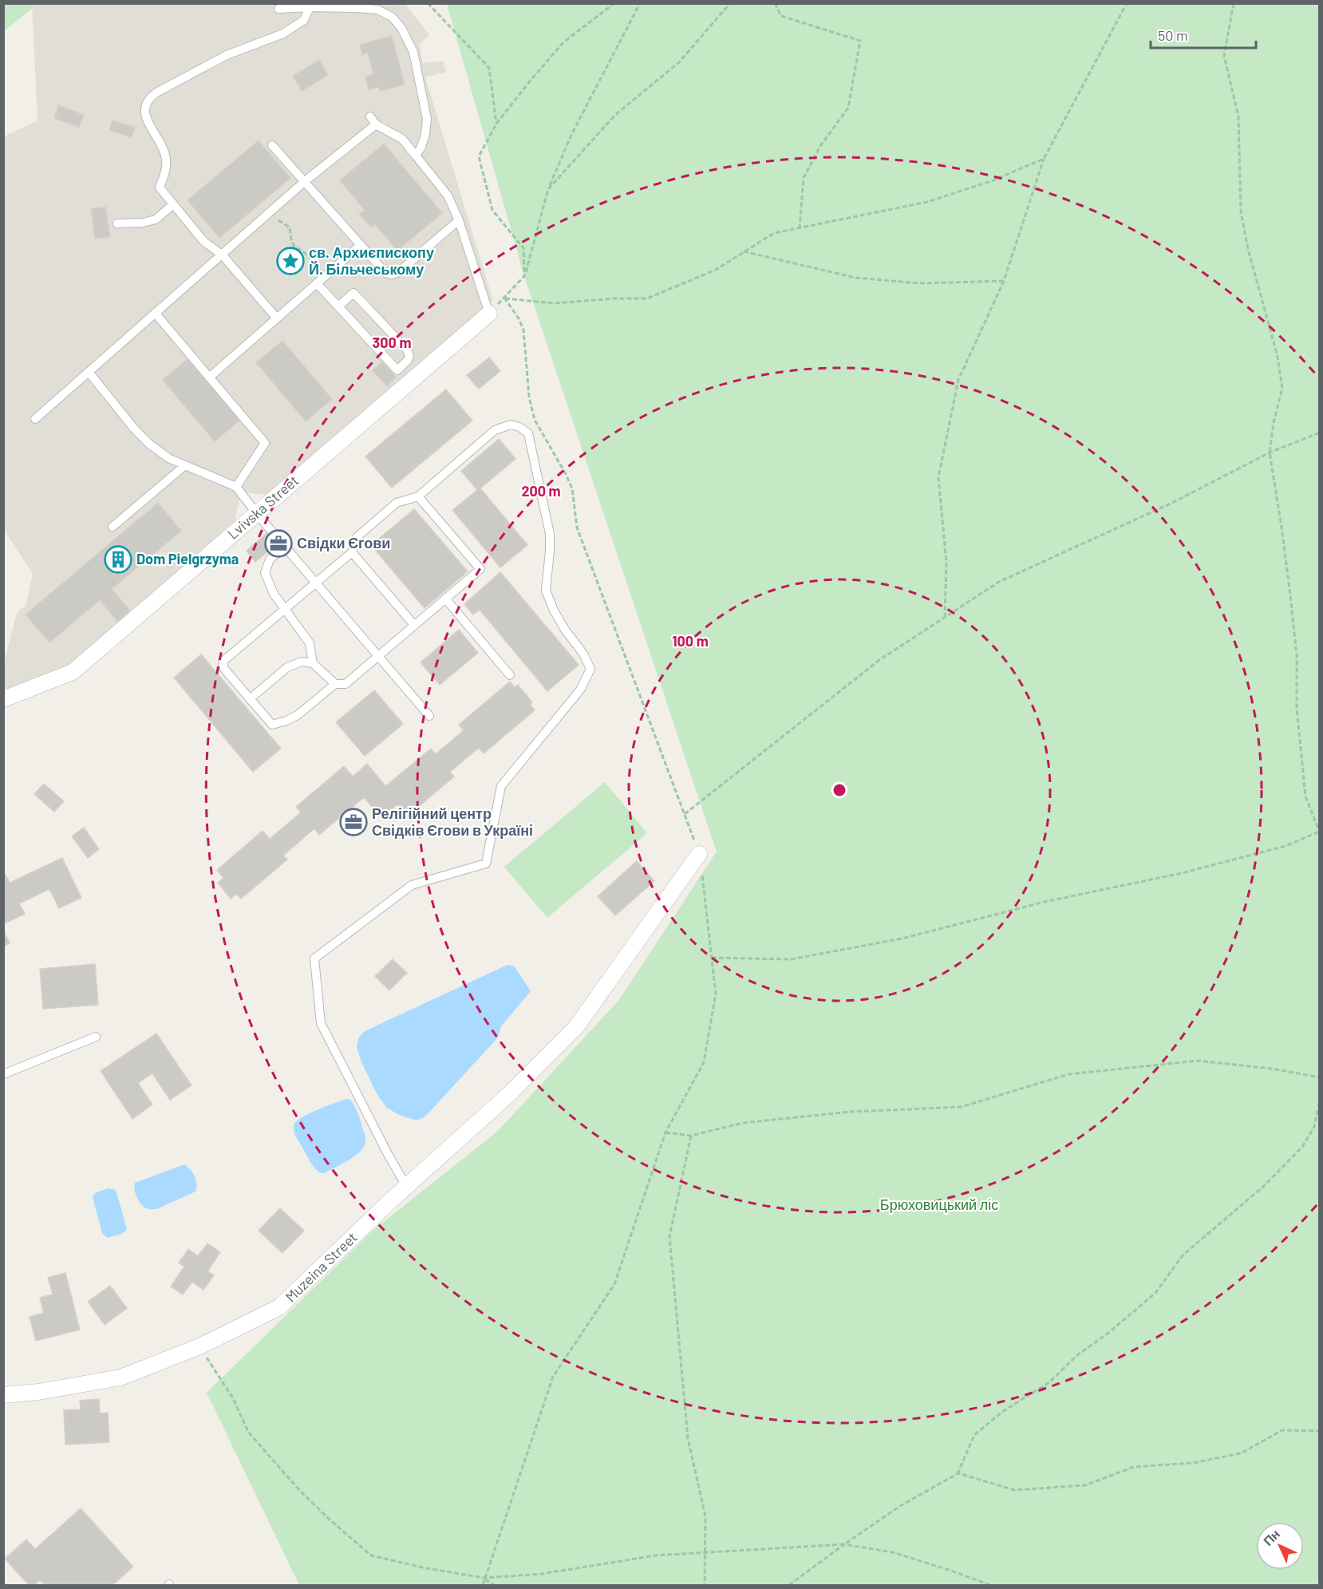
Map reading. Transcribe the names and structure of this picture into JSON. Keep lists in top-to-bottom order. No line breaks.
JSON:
{"streets":{"street":["Lvivska Street","Muzeina Street"]},"parks":["Брюховицький ліс"],"places":{"place":["св. Архиєпископу Й. Більчеському"],"office":["Свідки Єгови","Релігійний центр Свідків Єгови в Україні"],"building":["Dom Pielgrzyma"]},"scale_bar":"50 m","north":"top left","rings":["300 m","200 m","100 m"]}
